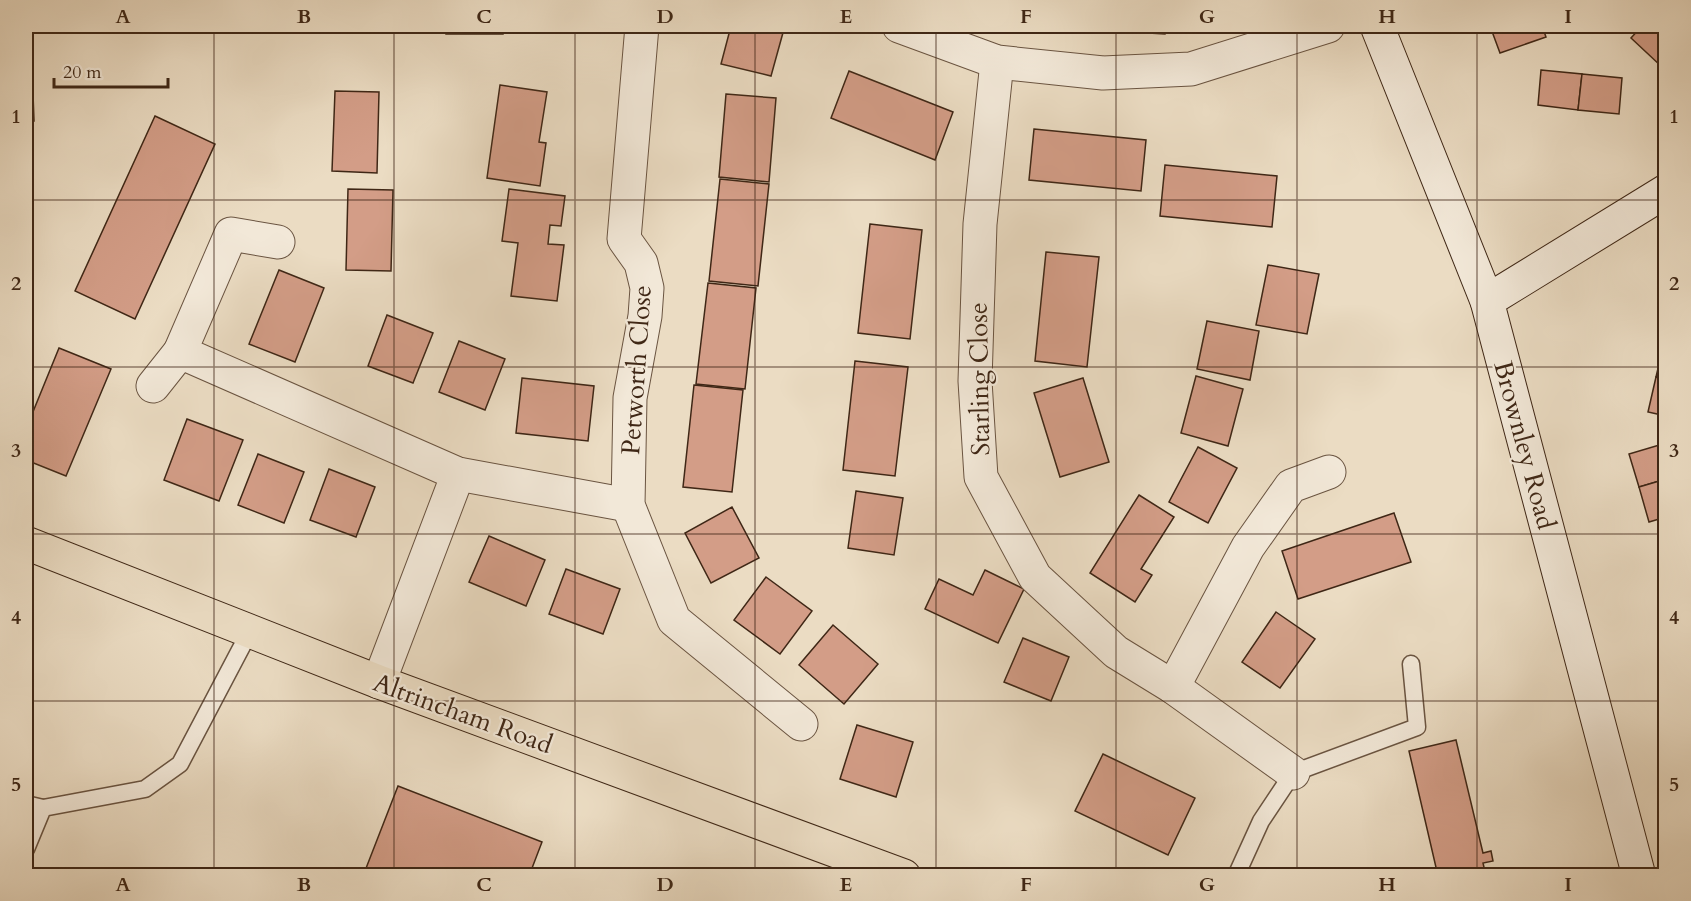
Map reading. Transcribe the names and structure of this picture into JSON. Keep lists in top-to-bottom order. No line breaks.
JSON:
{"streets":{"main road":["Altrincham Road"],"street":["Petworth Close","Starling Close","Brownley Road"]},"scale_bar":"20 m","grid":{"columns":["A","B","C","D","E","F","G","H","I"],"rows":["1","2","3","4","5"]}}
